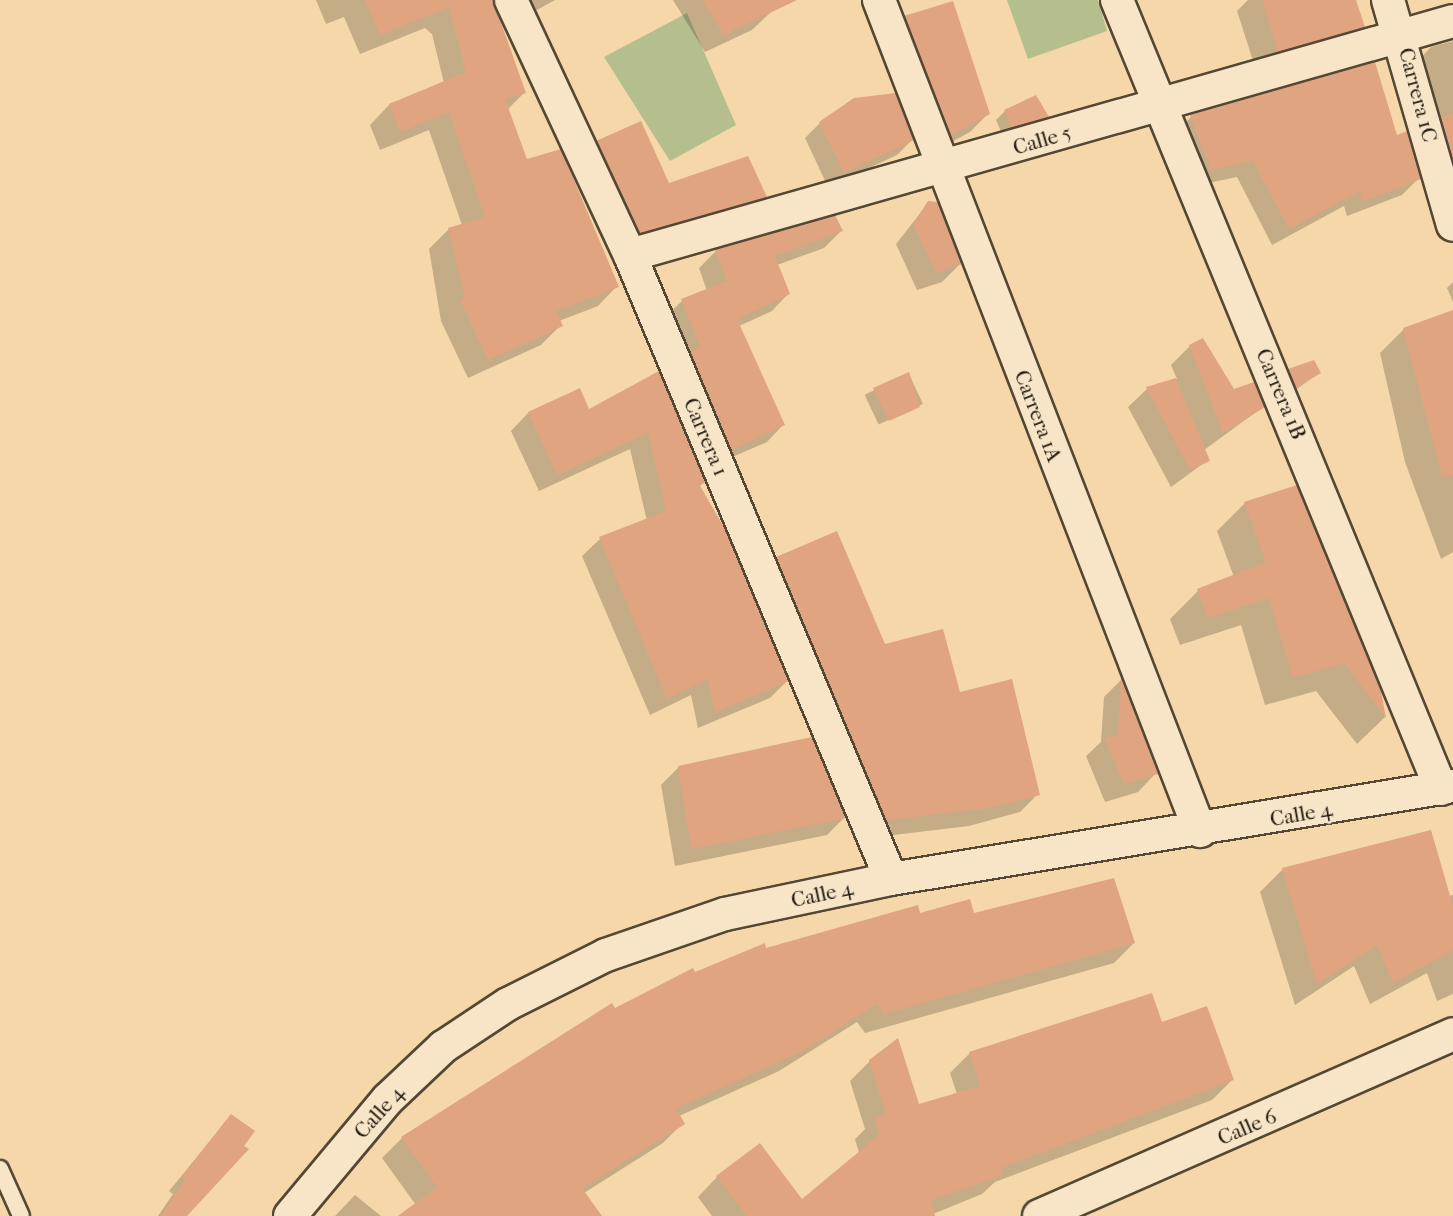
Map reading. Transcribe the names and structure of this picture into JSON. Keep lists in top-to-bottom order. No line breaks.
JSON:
{"streets":{"street":["Carrera 1C","Calle 5","Carrera 1B","Carrera 1A","Carrera 1","Calle 4","Calle 6"]},"crossings":[["Carrera 1C","Calle 5"],["Calle 5","Carrera 1B"],["Calle 5","Carrera 1A"],["Calle 5","Carrera 1"],["Carrera 1B","Calle 4"],["Carrera 1A","Calle 4"],["Carrera 1","Calle 4"]]}
